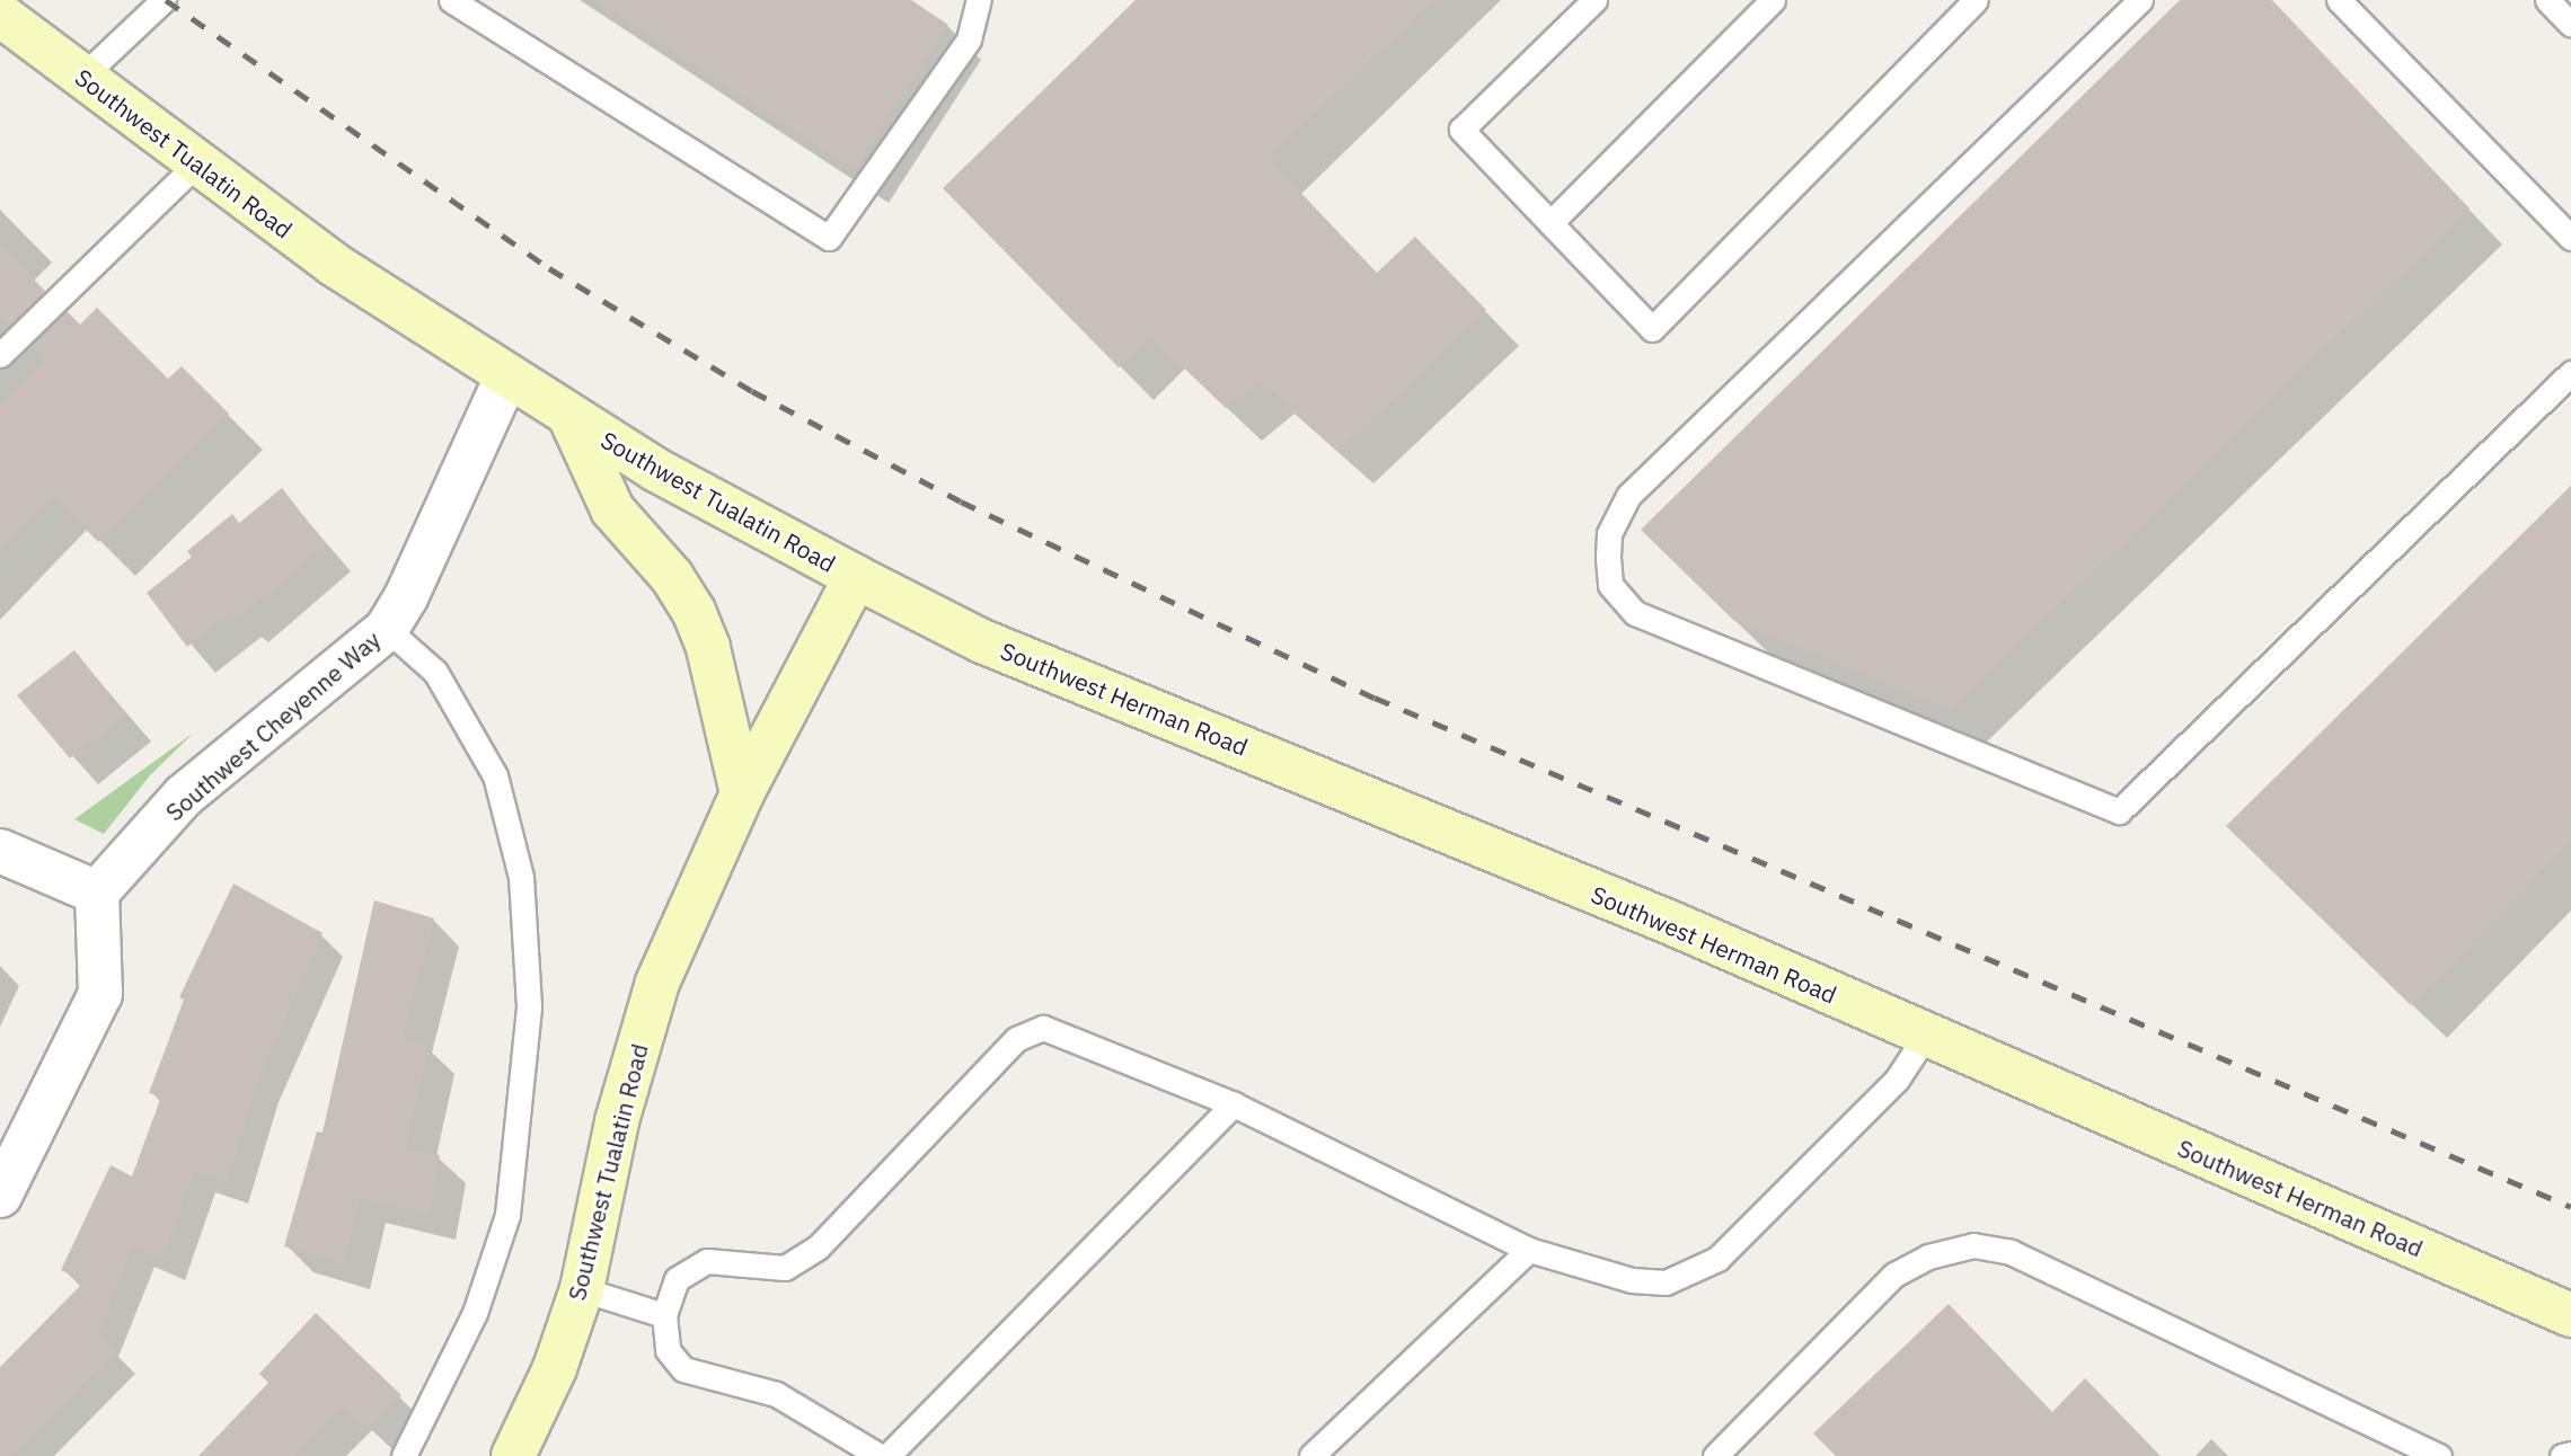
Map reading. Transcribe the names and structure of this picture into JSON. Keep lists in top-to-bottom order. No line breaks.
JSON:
{"streets":{"main road":["Southwest Tualatin Road","Southwest Herman Road"],"street":["Southwest Cheyenne Way"]},"crossings":[["Southwest Tualatin Road","Southwest Herman Road"],["Southwest Tualatin Road","Southwest Cheyenne Way"]]}
